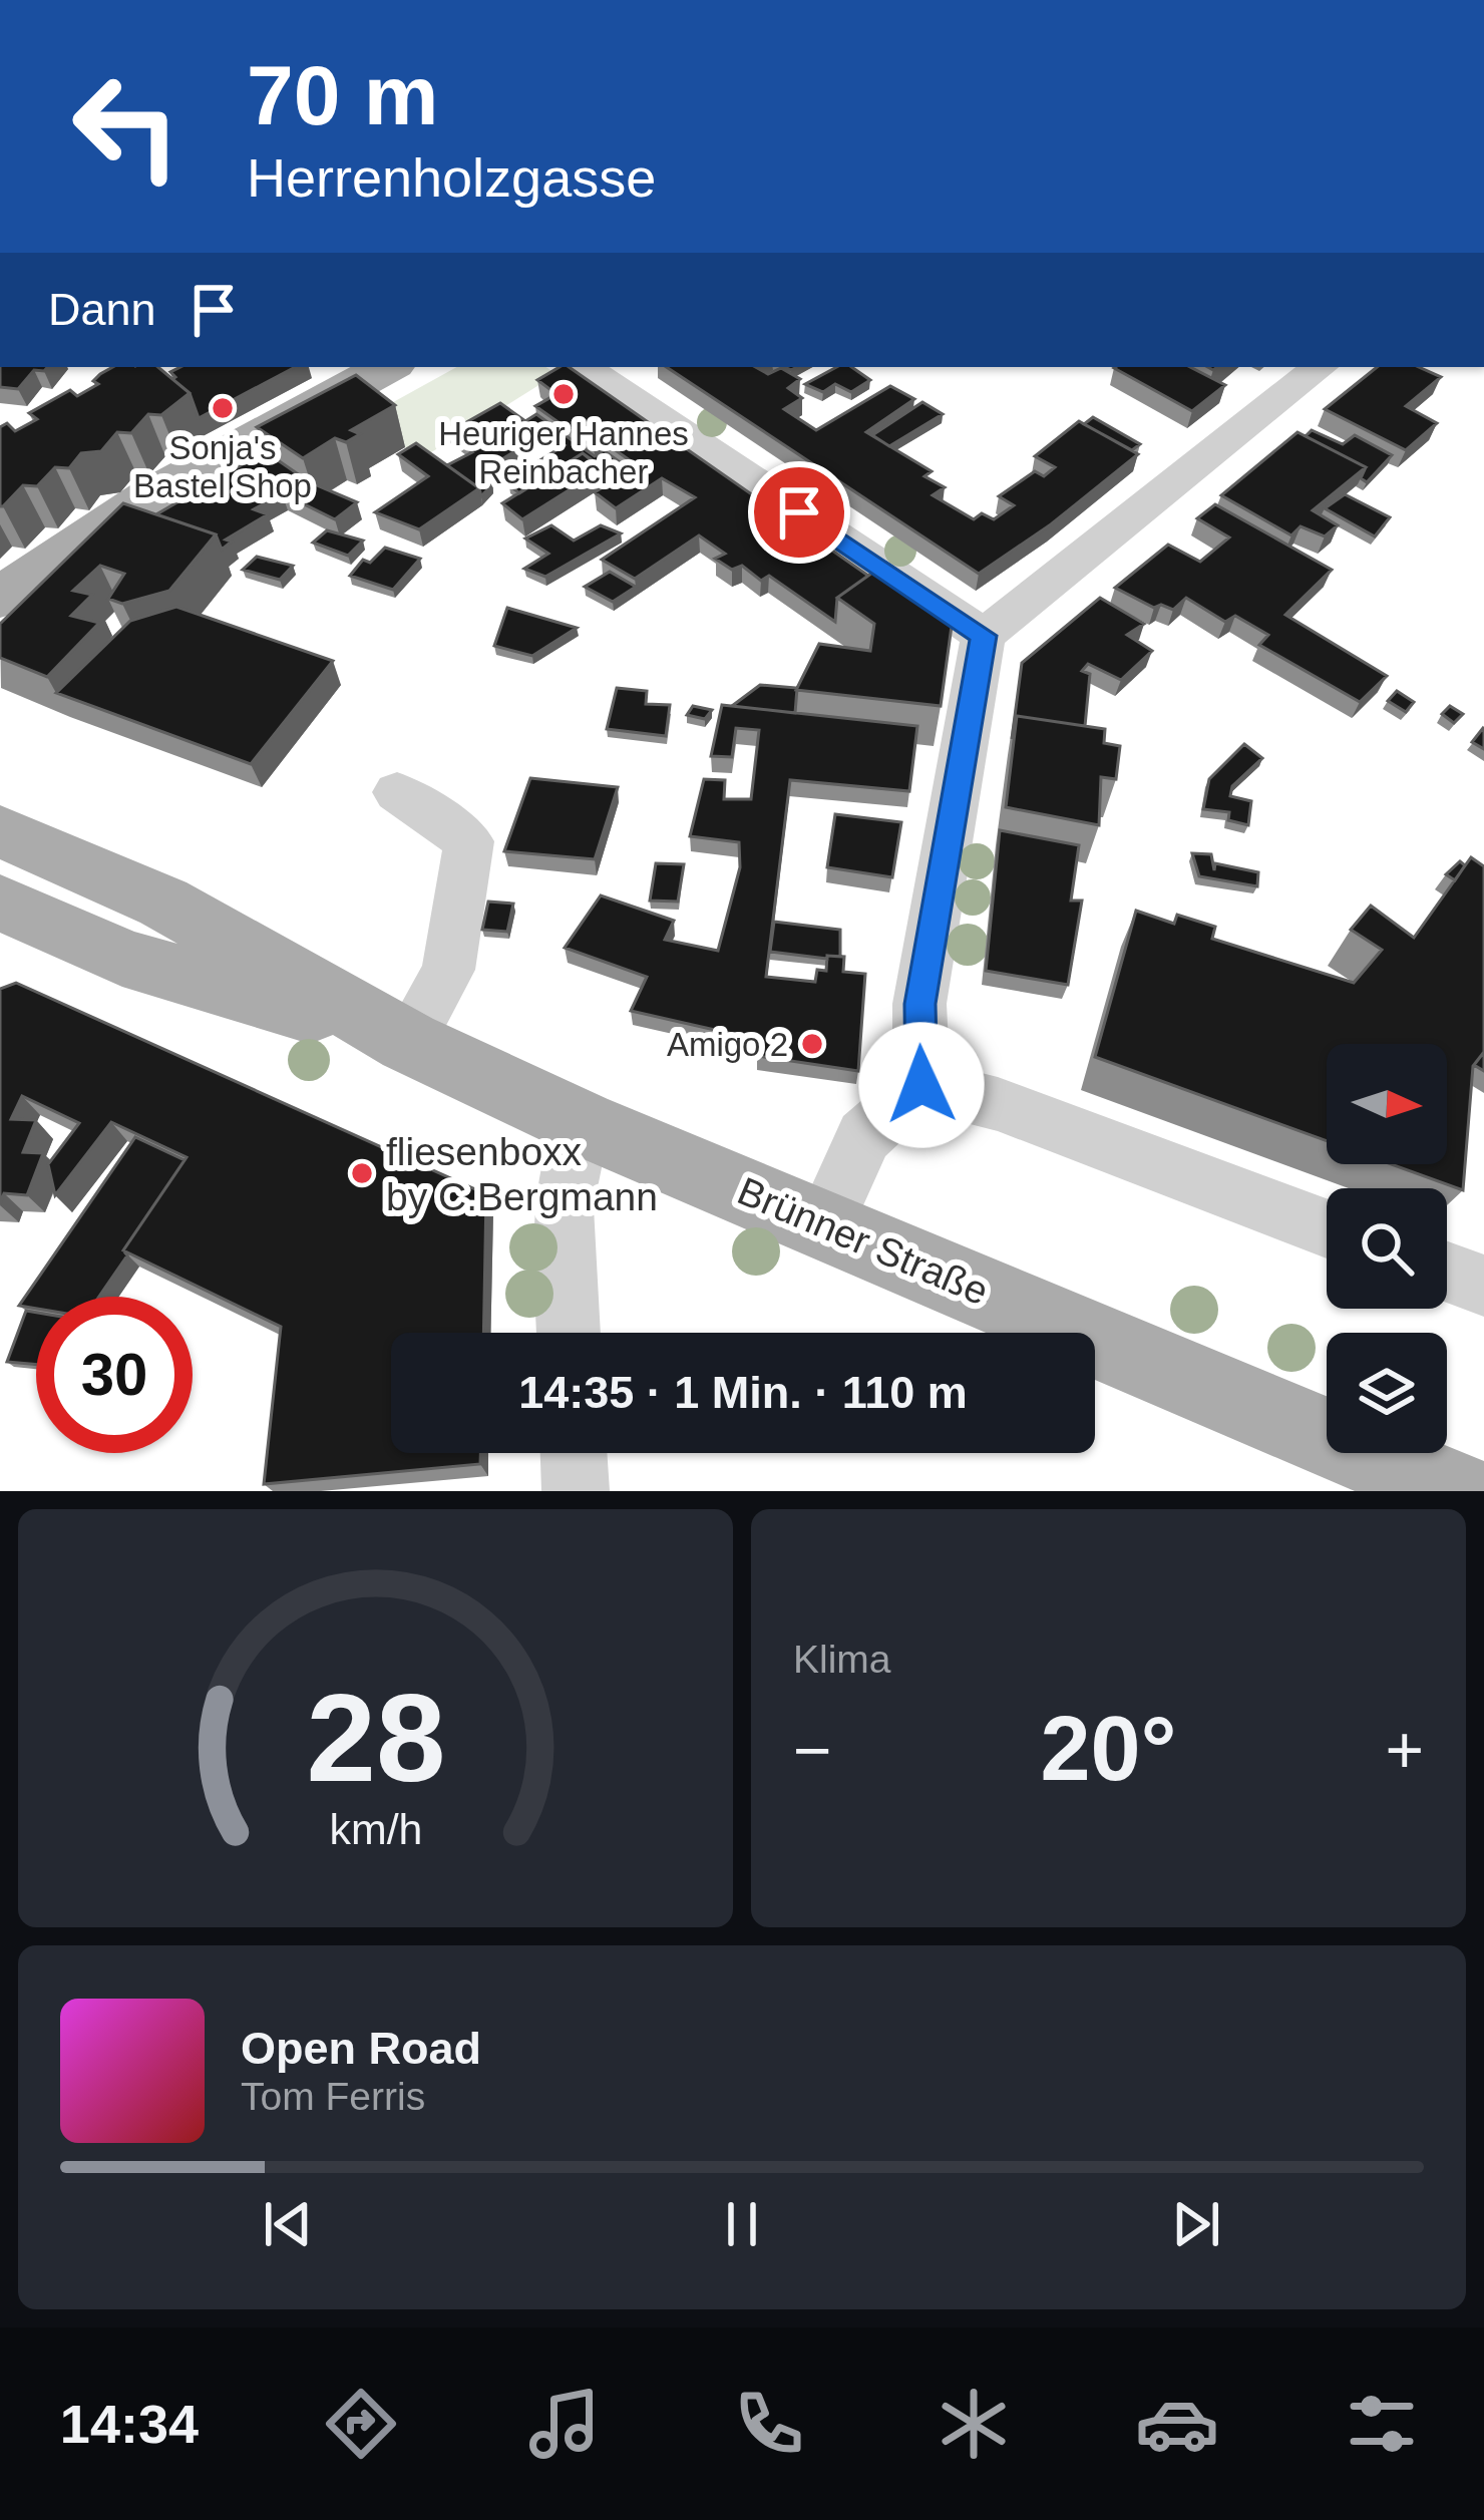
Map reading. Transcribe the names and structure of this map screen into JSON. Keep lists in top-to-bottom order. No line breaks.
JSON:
{"streets":{"main road":["Brünner Straße"]},"places":["Heuriger Hannes Reinbacher","Sonja's Bastel Shop","Amigo 2","fliesenboxx by C.Bergmann"],"north":"right","page":{"turn":["70 m","Herrenholzgasse"],"then":"Dann","limit":"30","trip":"14:35 · 1 Min. · 110 m","tile":"Klima","heat":["−","20°","+"],"song":["Open Road","Tom Ferris"],"tabs":"14:34","gauge":["28","km/h"]}}
